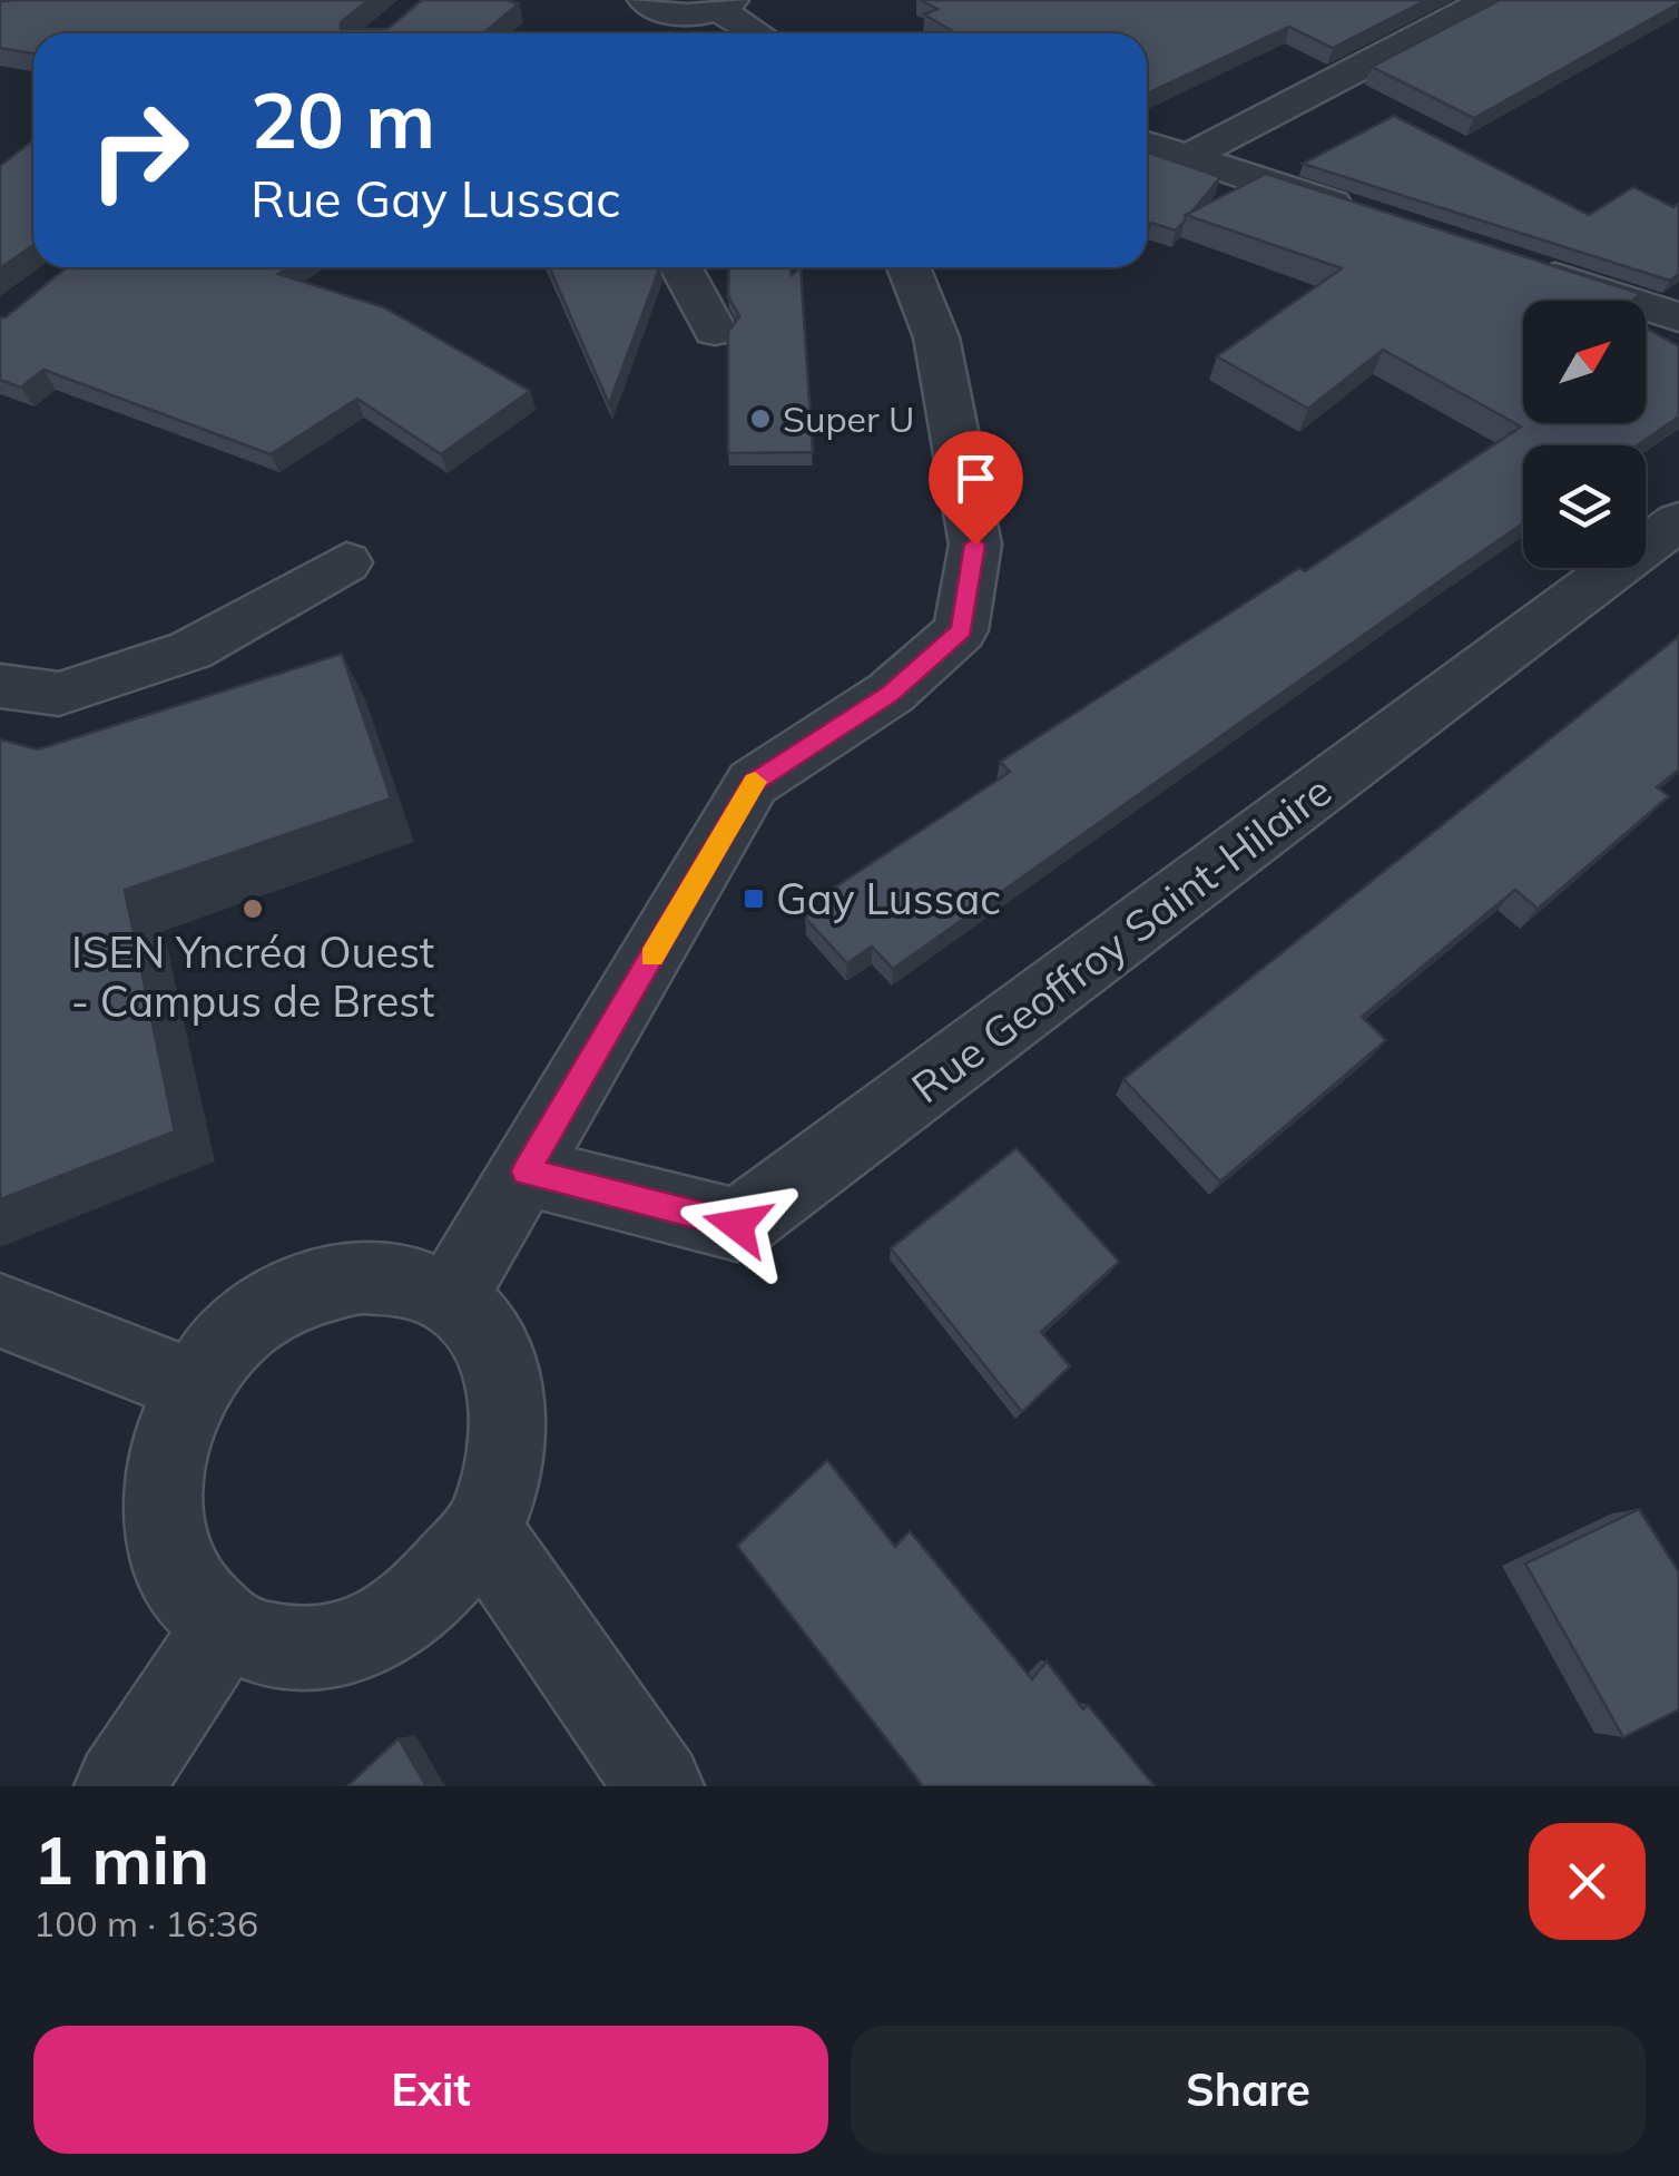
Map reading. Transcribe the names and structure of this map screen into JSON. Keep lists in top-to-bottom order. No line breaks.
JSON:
{"streets":{"street":["Rue Geoffroy Saint-Hilaire"]},"places":{"other":["Super U","ISEN Yncréa Ouest - Campus de Brest"],"transit":["Gay Lussac"]},"north":"top right","page":{"turn":["20 m","Rue Gay Lussac"],"heading":["1 min","100 m · 16:36"],"buttons":["Exit","Share"]}}
